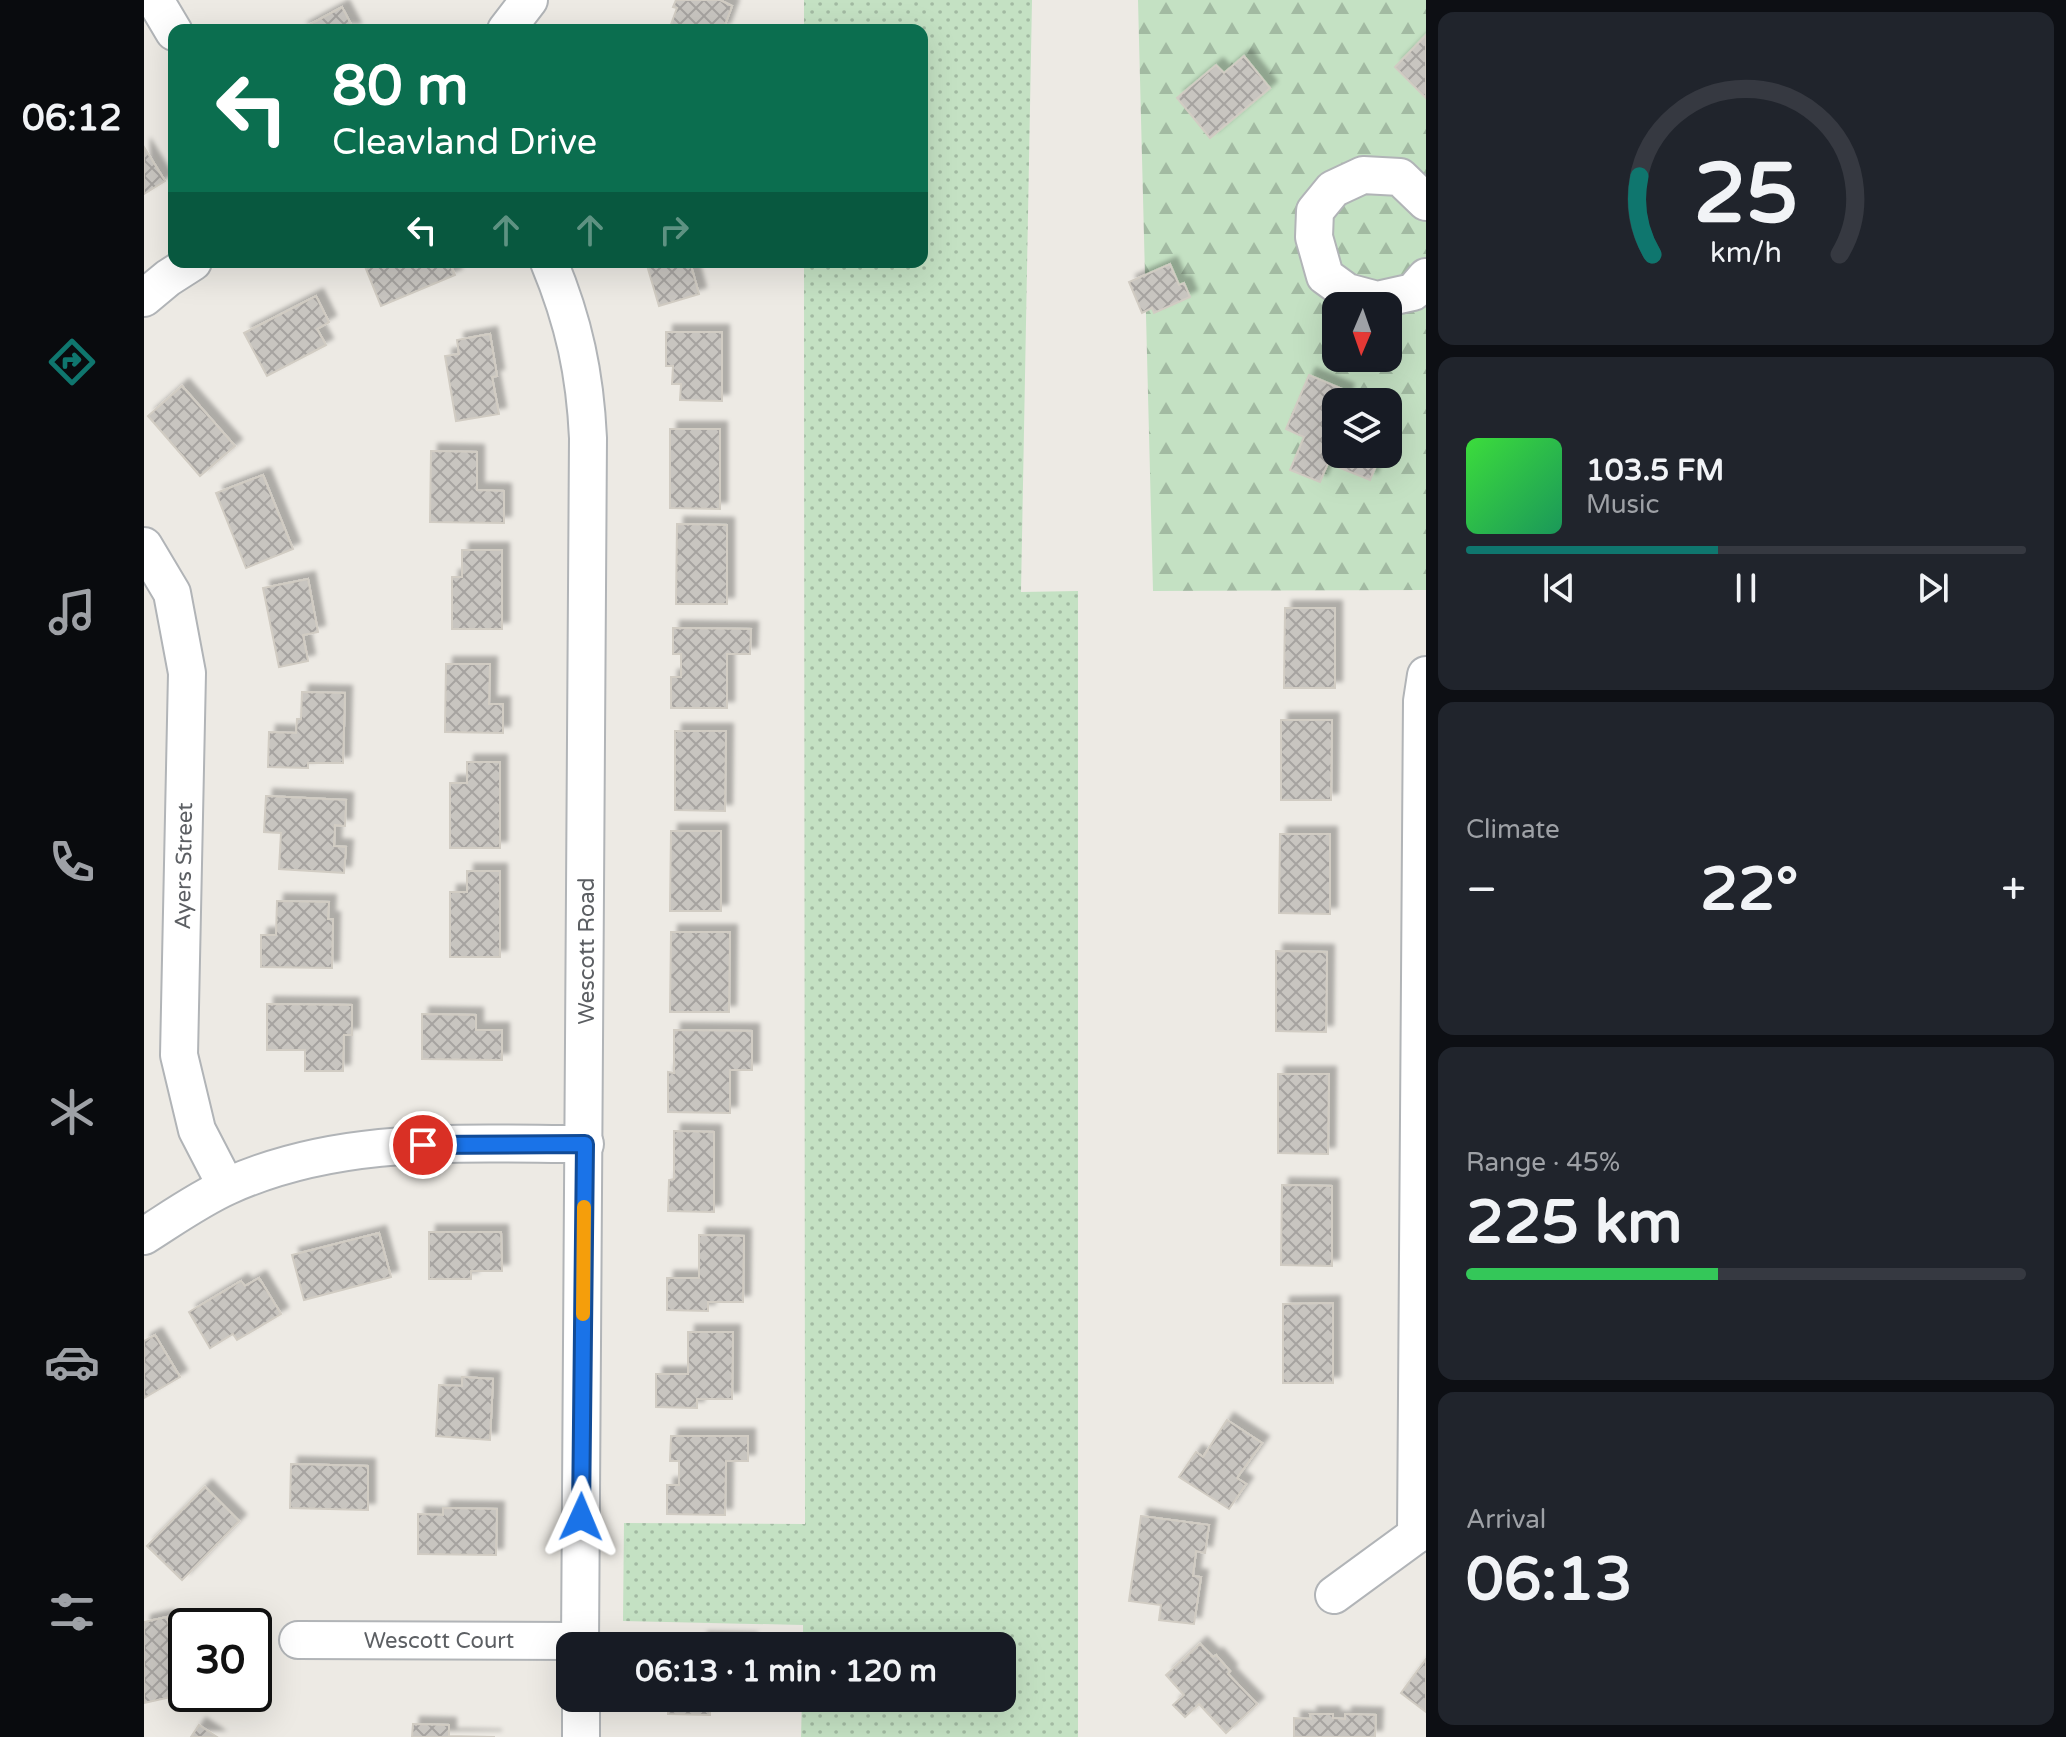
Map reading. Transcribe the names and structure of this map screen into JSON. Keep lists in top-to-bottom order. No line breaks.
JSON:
{"streets":{"street":["Ayers Street","Wescott Road","Wescott Court"]},"north":"bottom","page":{"tabs":"06:12","turn":["80 m","Cleavland Drive"],"song":["103.5 FM","Music"],"tile":["Climate",["Range · 45%","225 km"],["Arrival","06:13"]],"heat":["−","22°","+"],"limit":"30","trip":"06:13 · 1 min · 120 m","gauge":["25","km/h"]}}
